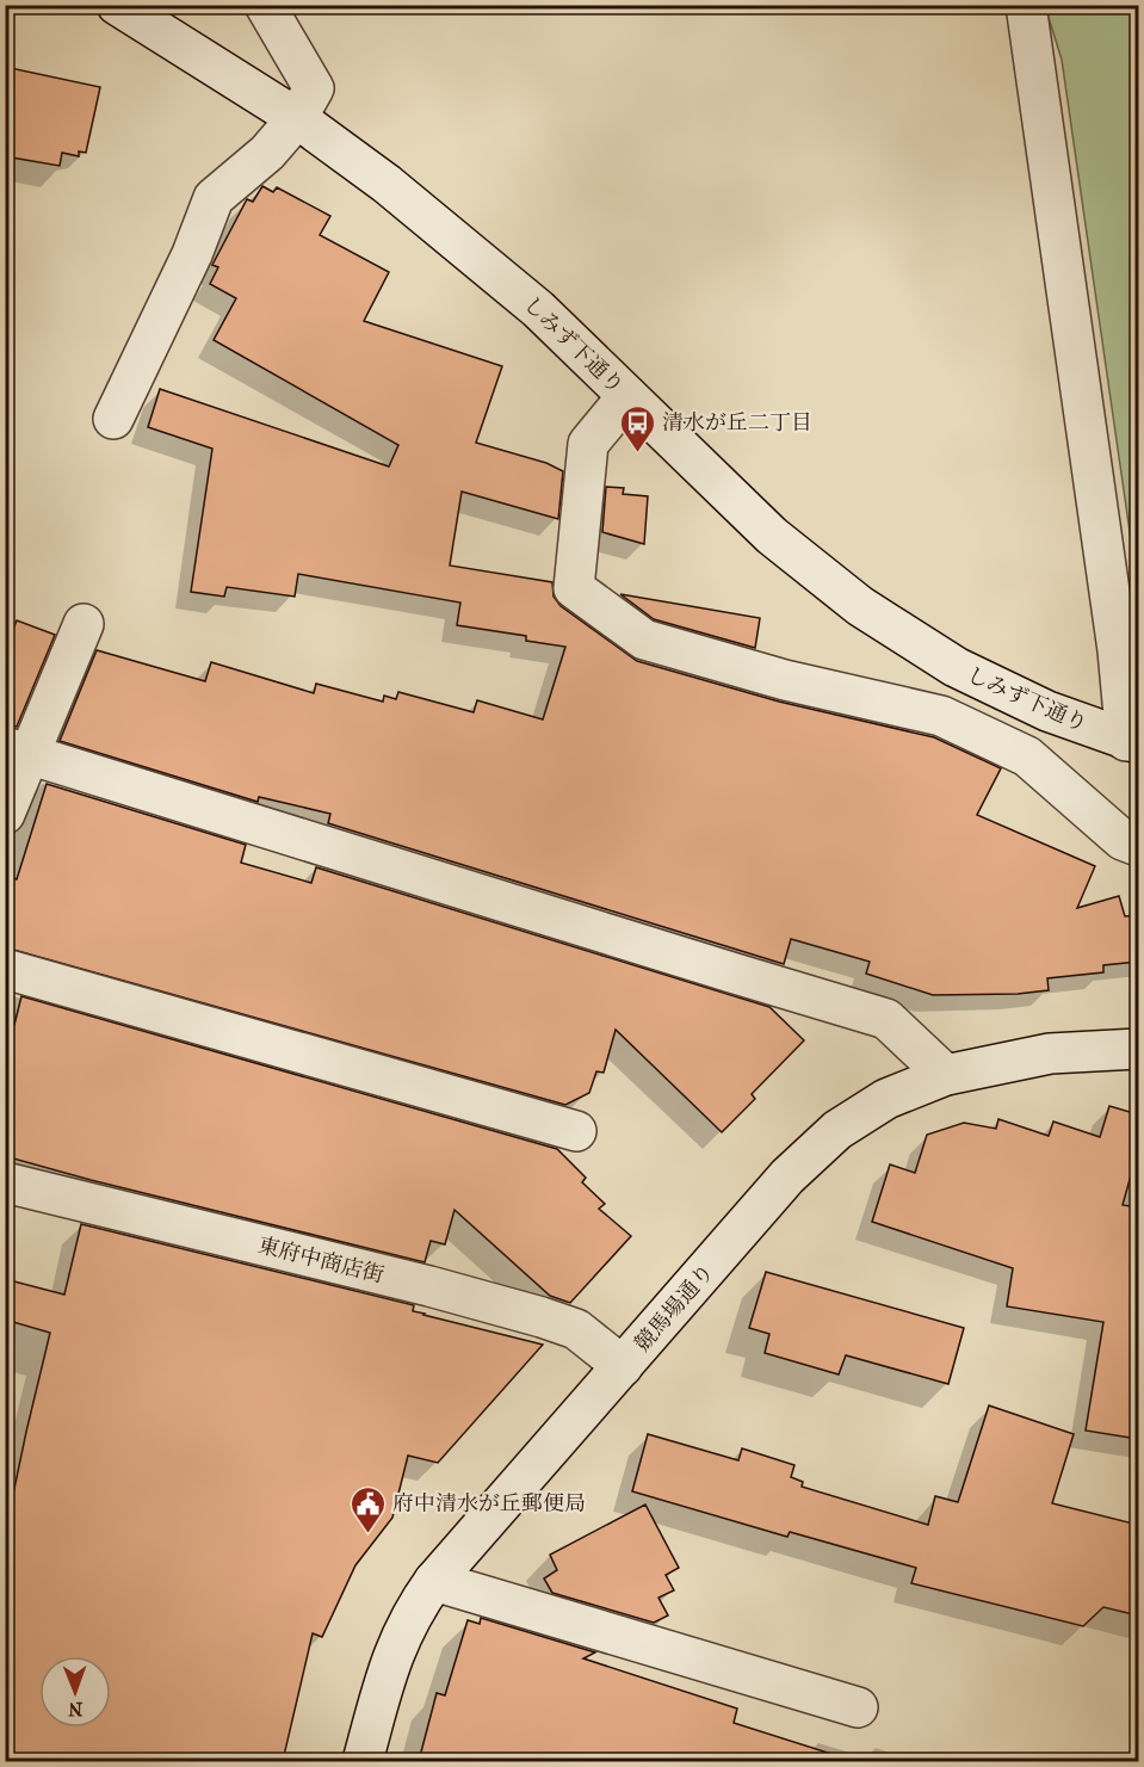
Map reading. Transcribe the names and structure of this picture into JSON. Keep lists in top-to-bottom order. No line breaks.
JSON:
{"streets":{"street":["しみず下通り","東府中商店街","競馬場通り"]},"crossings":[["東府中商店街","競馬場通り"]],"places":{"bus stop":["清水が丘二丁目"],"public building":["府中清水が丘郵便局"]},"north":"bottom"}
